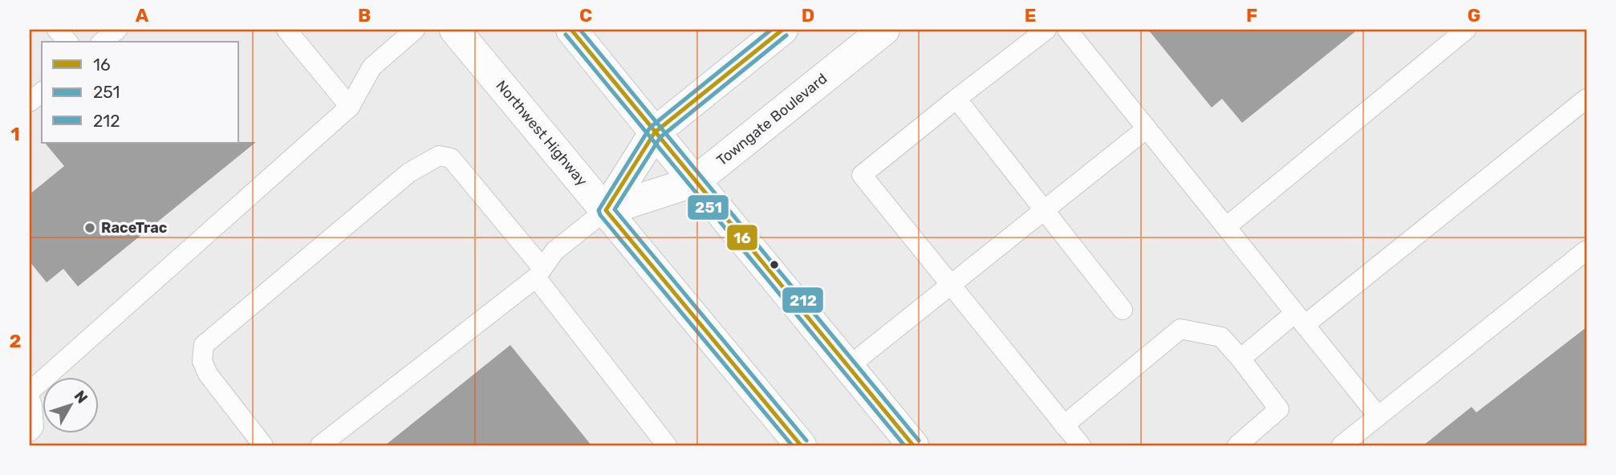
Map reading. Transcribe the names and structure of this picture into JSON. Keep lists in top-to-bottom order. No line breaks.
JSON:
{"streets":{"main road":["Towngate Boulevard","Northwest Highway"]},"crossings":[["Towngate Boulevard","Northwest Highway"]],"places":["RaceTrac"],"lines":["transit line 16","transit line 251","transit line 212"],"legend":["16","251","212"],"north":"top right","grid":{"columns":["A","B","C","D","E","F","G"],"rows":["1","2"]}}
